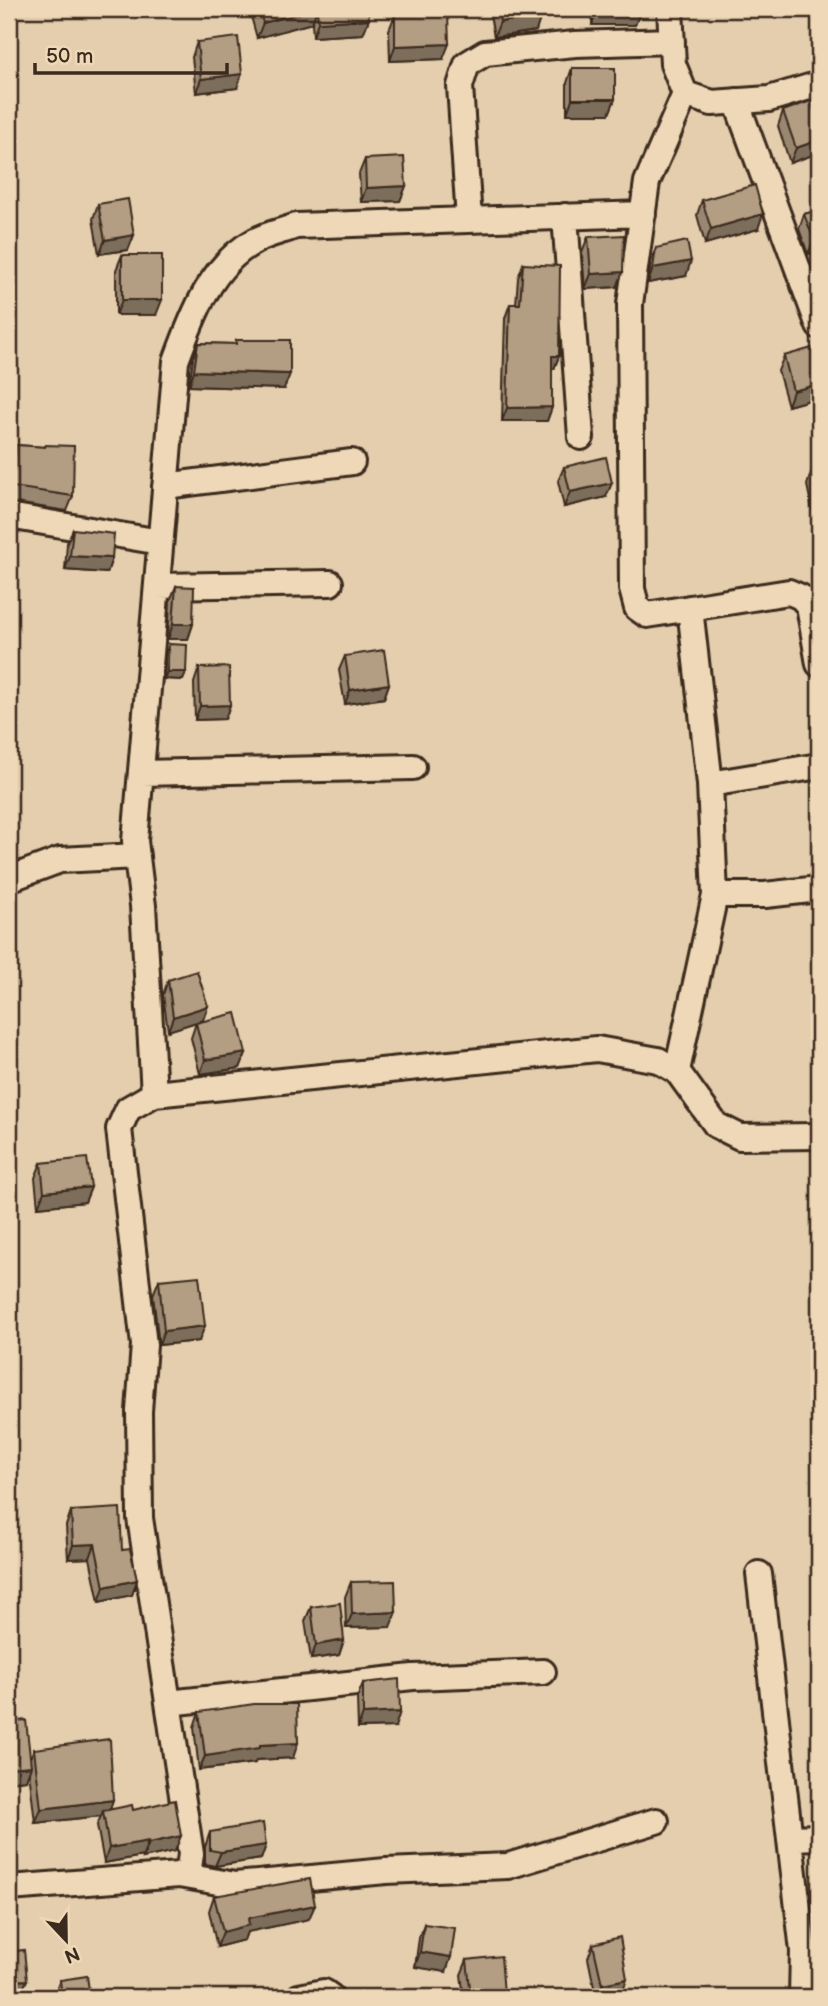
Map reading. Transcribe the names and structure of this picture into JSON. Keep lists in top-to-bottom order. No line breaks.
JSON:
{"scale_bar":"50 m","north":"bottom"}
